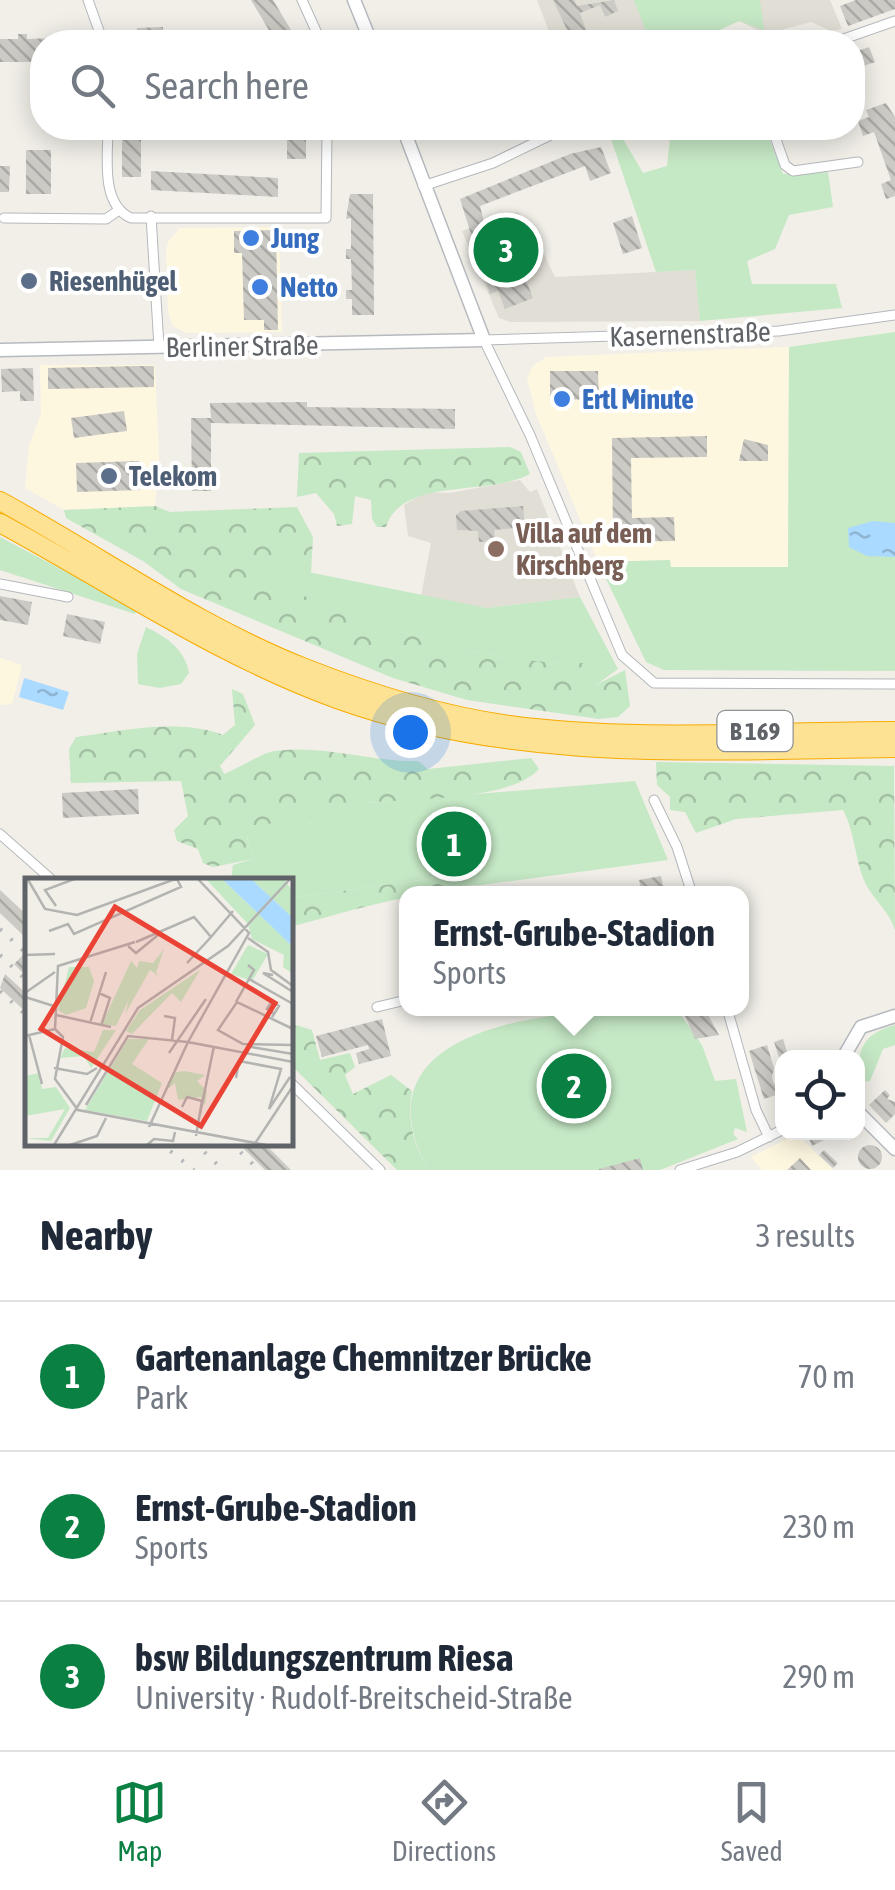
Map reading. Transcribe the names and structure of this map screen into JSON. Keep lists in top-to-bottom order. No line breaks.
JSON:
{"streets":{"highway":["B 169"],"main road":["Berliner Straße"],"street":["Kasernenstraße"]},"crossings":[["Kasernenstraße","Berliner Straße"]],"places":["Jung","Riesenhügel","Netto","Ertl Minute","Telekom","Villa auf dem Kirschberg"],"page":{"search":"Search here","pins":["3","1","2"],"popup":["Ernst-Grube-Stadion","Sports"],"heading":["Nearby","3 results"],"list":[{"mark":"1","name":"Gartenanlage Chemnitzer Brücke","note":"Park","value":"70 m"},{"mark":"2","name":"Ernst-Grube-Stadion","note":"Sports","value":"230 m"},{"mark":"3","name":"bsw Bildungszentrum Riesa","note":"University · Rudolf-Breitscheid-Straße","value":"290 m"}],"nav":["Map","Directions","Saved"]}}
